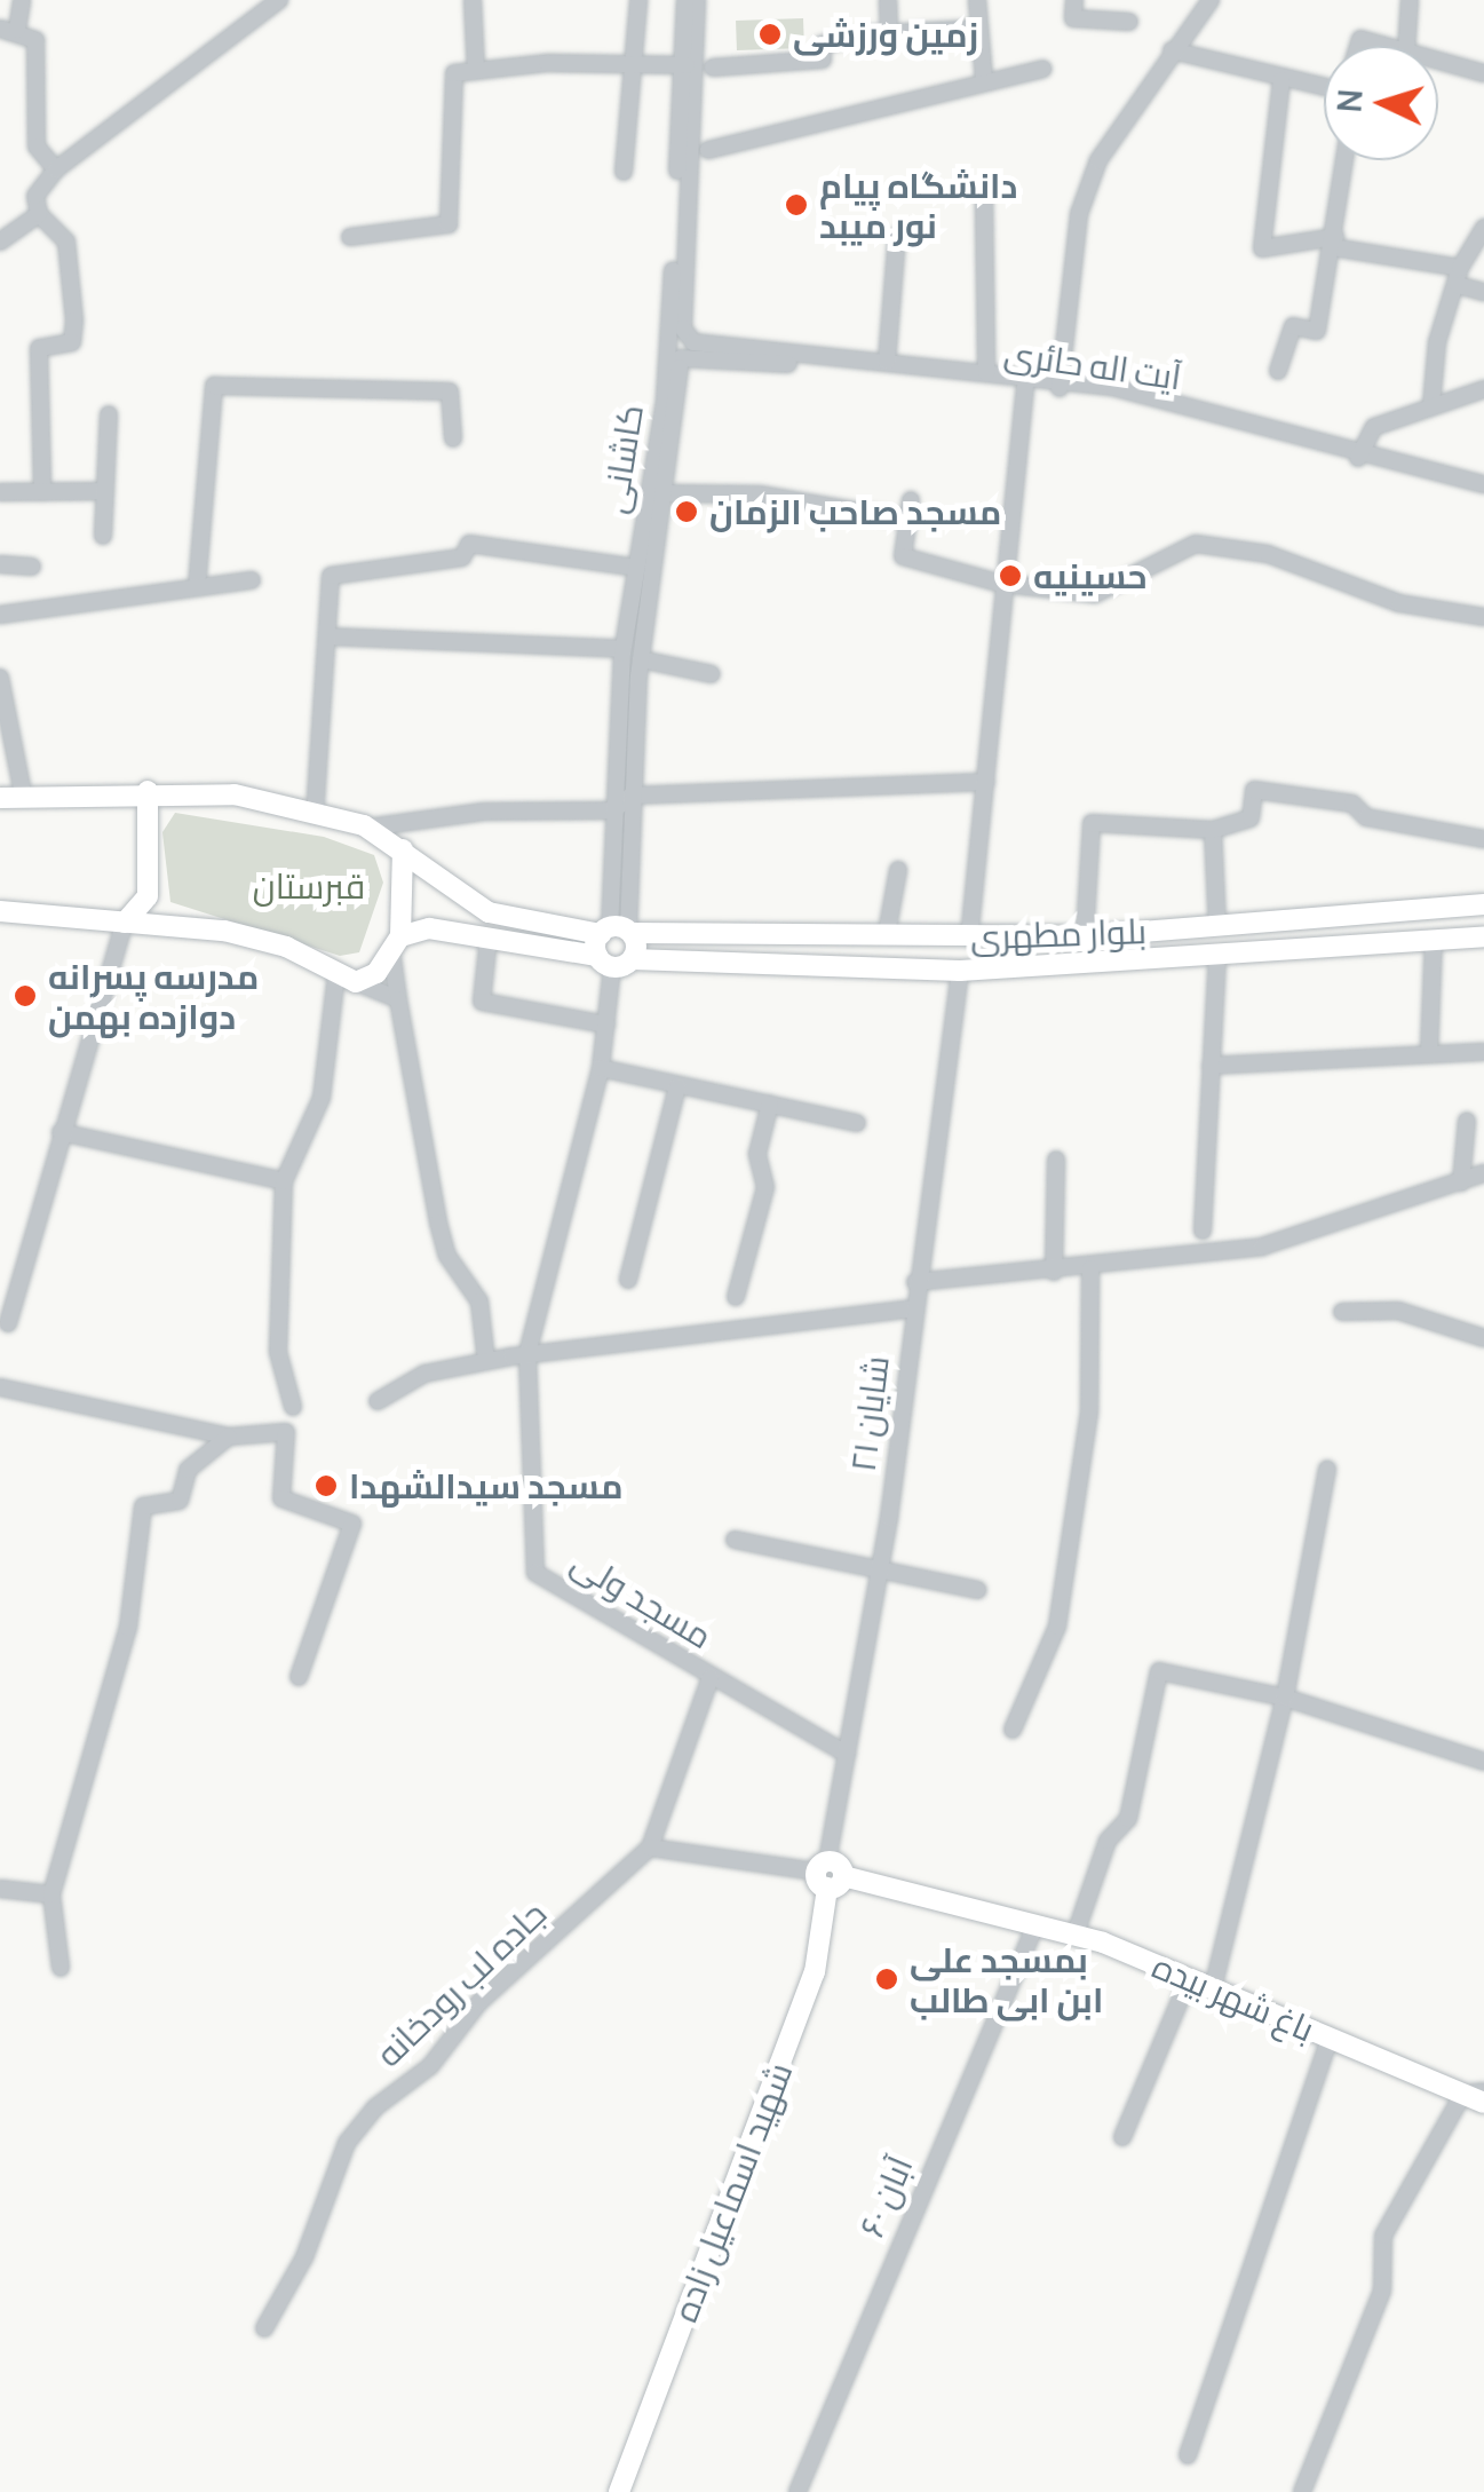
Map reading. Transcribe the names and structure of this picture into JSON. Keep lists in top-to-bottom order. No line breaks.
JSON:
{"streets":{"main road":["بلوار مطهری","باغ شهر بیده","شهید اسماعیل زاده"],"street":["آیت اله حائری","کاشانی","شایان ۲۱","مسجد ولی","جاده لب رودخانه","آبان ۶۰"]},"crossings":[["آیت اله حائری","کاشانی"],["کاشانی","بلوار مطهری"],["بلوار مطهری","شایان ۲۱"],["شایان ۲۱","مسجد ولی"],["شایان ۲۱","باغ شهر بیده"],["شایان ۲۱","شهید اسماعیل زاده"],["باغ شهر بیده","شهید اسماعیل زاده"],["باغ شهر بیده","آبان ۶۰"]],"parks":["قبرستان"],"places":["زمین ورزشی","دانشگاه پیام نور میبد","مسجد صاحب الزمان","حسینیه","مدرسه پسرانه دوازده بهمن","مسجد سیدالشهدا","بمسجد علی ابن ابی طالب"],"north":"left"}
